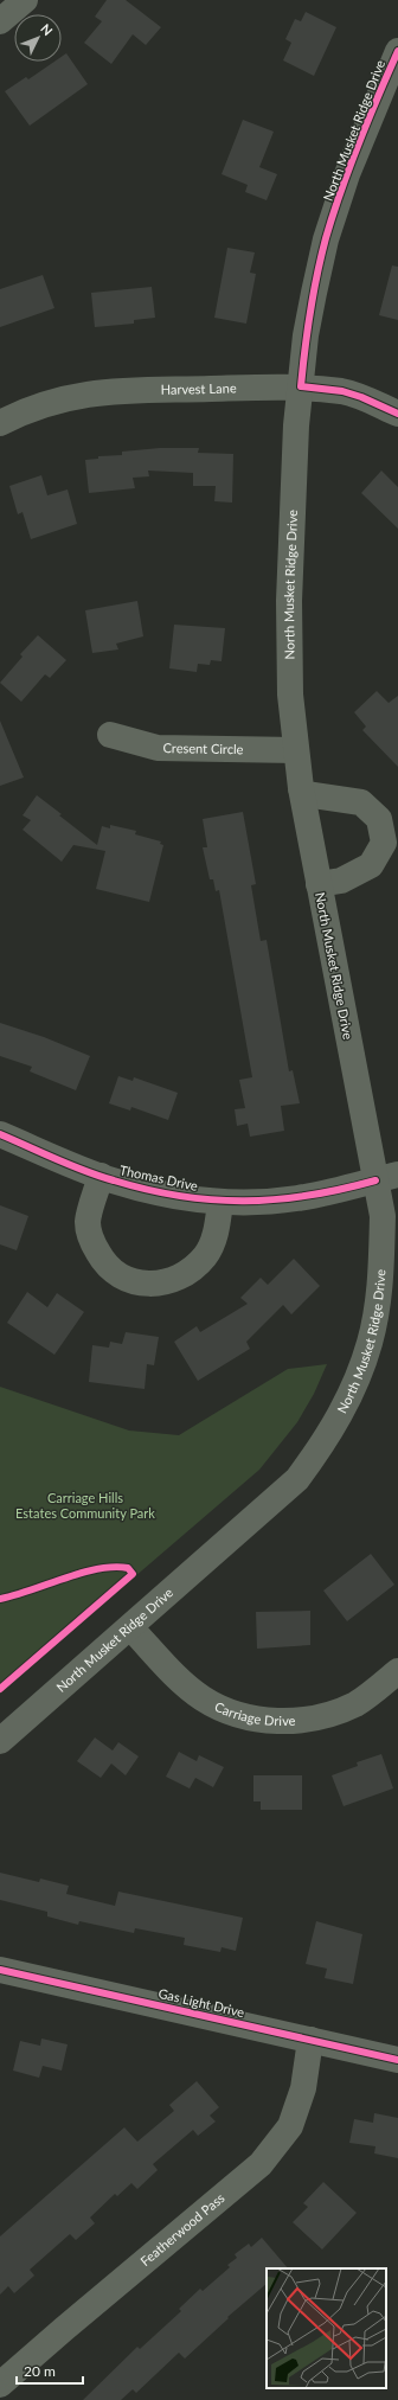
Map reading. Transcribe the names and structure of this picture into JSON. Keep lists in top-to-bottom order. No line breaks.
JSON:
{"streets":{"street":["North Musket Ridge Drive","Harvest Lane","Cresent Circle","Thomas Drive","Carriage Drive","Gas Light Drive","Featherwood Pass"]},"crossings":[["North Musket Ridge Drive","Harvest Lane"],["North Musket Ridge Drive","Cresent Circle"],["North Musket Ridge Drive","Thomas Drive"],["North Musket Ridge Drive","Carriage Drive"],["Gas Light Drive","Featherwood Pass"]],"parks":["Carriage Hills Estates Community Park"],"scale_bar":"20 m","north":"top right"}
